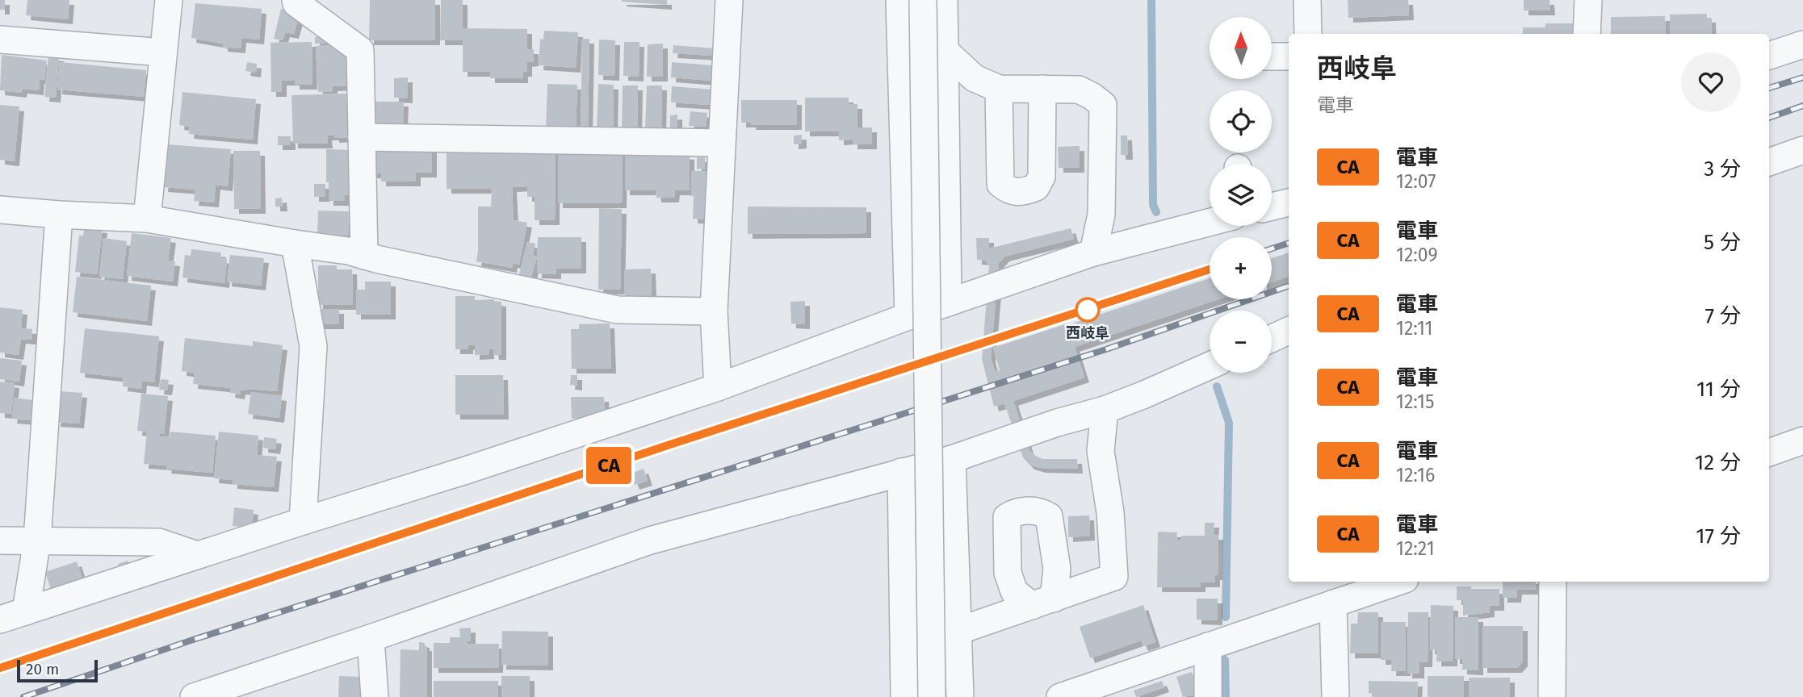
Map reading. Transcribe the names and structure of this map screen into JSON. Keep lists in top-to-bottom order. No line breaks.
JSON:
{"places":["西岐阜"],"scale_bar":"20 m","north":"top","page":{"on_map":"CA","map_buttons":["+","−"],"heading":["西岐阜","電車"],"list":[{"mark":"CA","name":"電車","note":"12:07","value":"3 分"},{"mark":"CA","name":"電車","note":"12:09","value":"5 分"},{"mark":"CA","name":"電車","note":"12:11","value":"7 分"},{"mark":"CA","name":"電車","note":"12:15","value":"11 分"},{"mark":"CA","name":"電車","note":"12:16","value":"12 分"},{"mark":"CA","name":"電車","note":"12:21","value":"17 分"}],"scale":"20 m"}}
